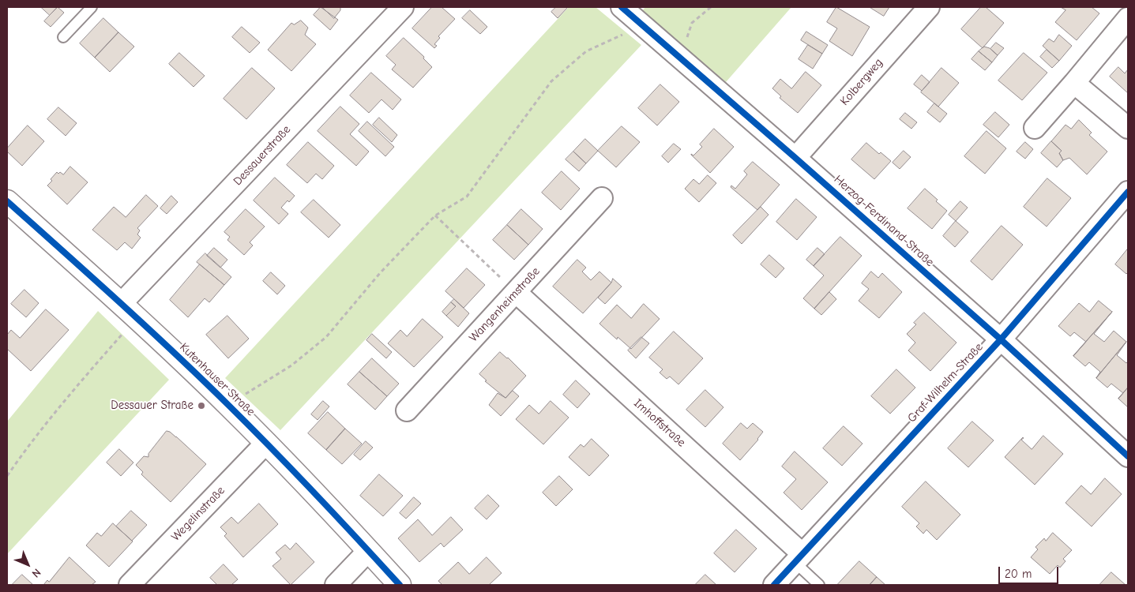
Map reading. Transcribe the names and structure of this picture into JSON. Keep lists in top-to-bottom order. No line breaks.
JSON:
{"streets":{"street":["Kolbergweg","Dessauerstraße","Herzog-Ferdinand-Straße","Wangenheimstraße","Kutenhauser Straße","Graf-Wilhelm-Straße","Imhoffstraße","Wegelinstraße"]},"crossings":[["Kolbergweg","Herzog-Ferdinand-Straße"],["Dessauerstraße","Kutenhauser Straße"],["Herzog-Ferdinand-Straße","Graf-Wilhelm-Straße"],["Wangenheimstraße","Imhoffstraße"],["Kutenhauser Straße","Wegelinstraße"],["Graf-Wilhelm-Straße","Imhoffstraße"]],"places":["Dessauer Straße"],"scale_bar":"20 m","north":"bottom right"}
